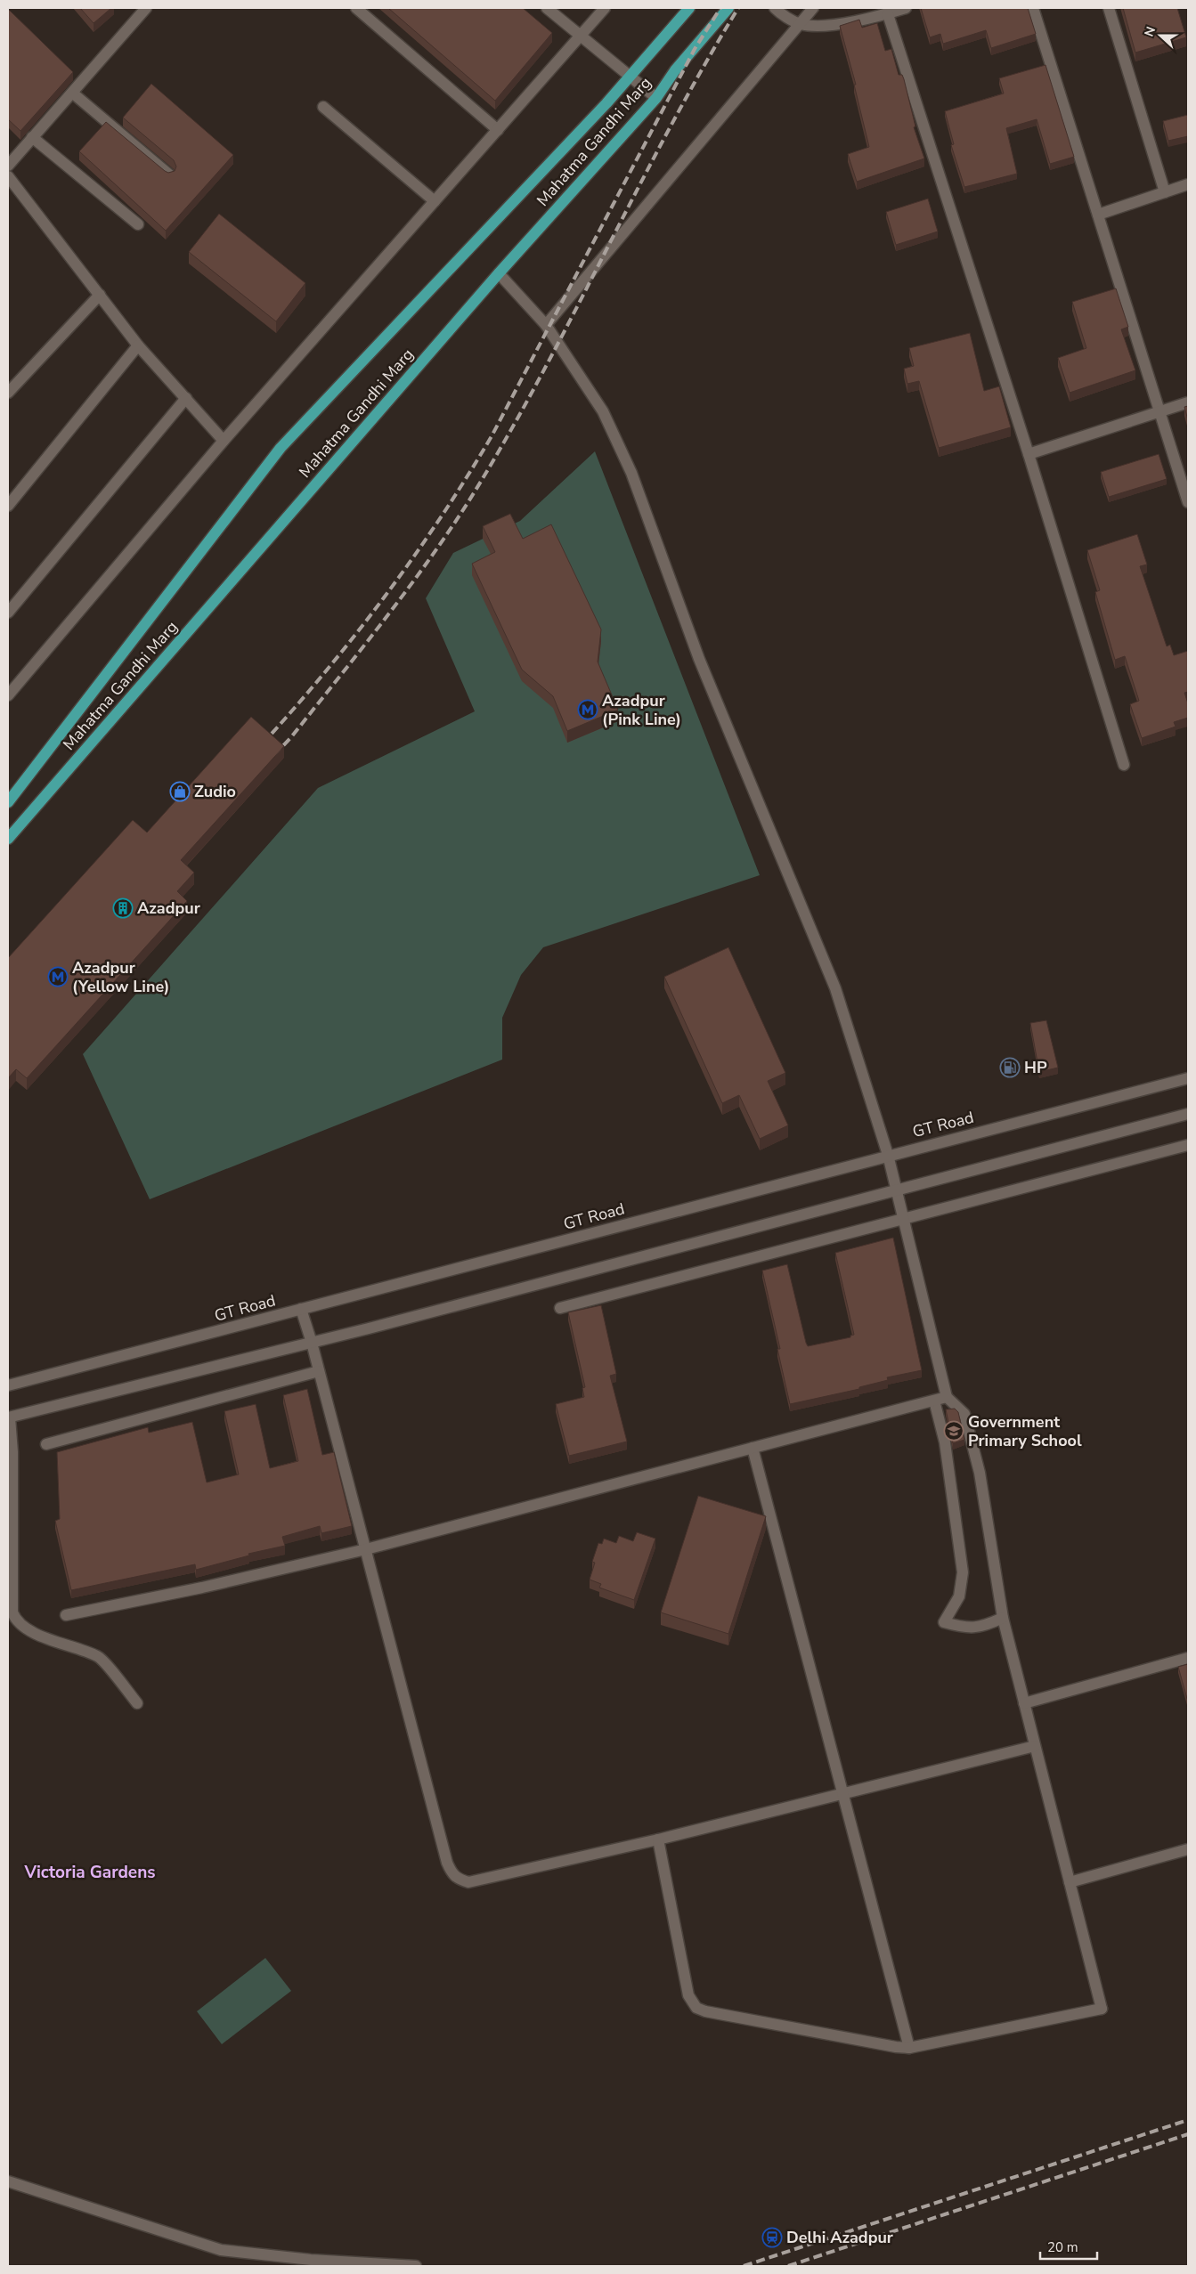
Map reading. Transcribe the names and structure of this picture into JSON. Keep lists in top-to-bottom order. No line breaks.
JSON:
{"streets":{"main road":["Mahatma Gandhi Marg"],"street":["GT Road"]},"districts":["Victoria Gardens"],"places":{"metro station":["Azadpur (Pink Line)","Azadpur (Yellow Line)"],"shop":["Zudio"],"building":["Azadpur"],"fuel station":["HP"],"school or university":["Government Primary School"],"station":["Delhi Azadpur"]},"scale_bar":"20 m","north":"left"}
